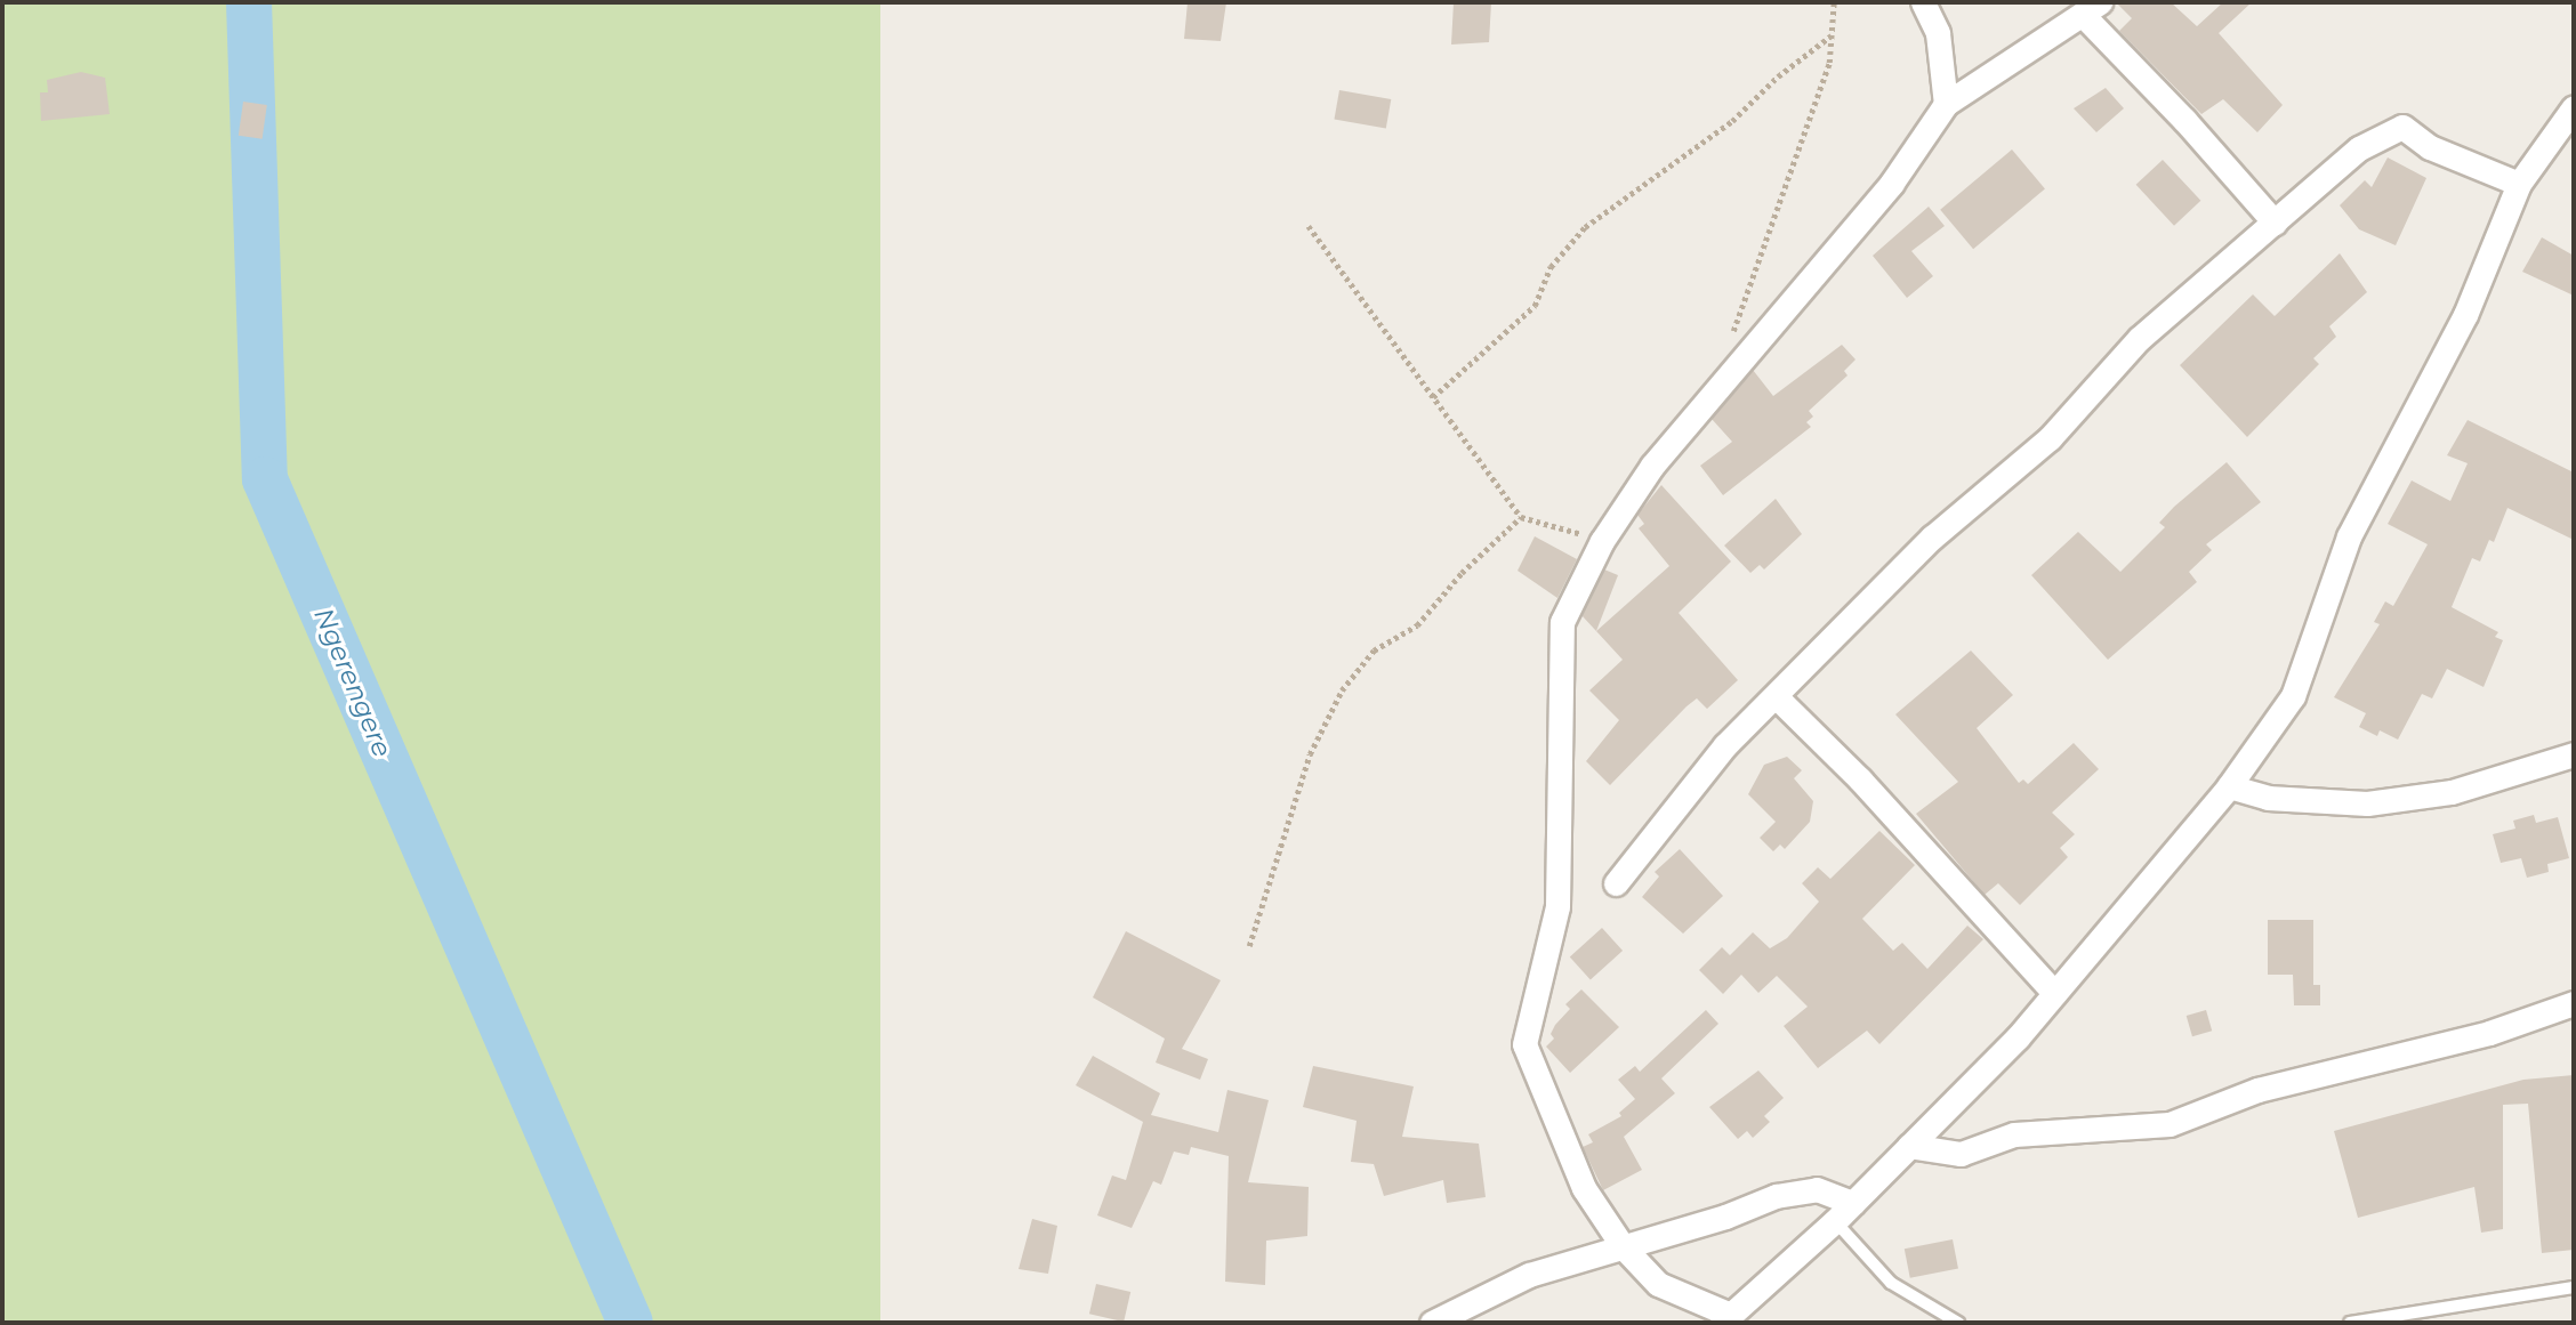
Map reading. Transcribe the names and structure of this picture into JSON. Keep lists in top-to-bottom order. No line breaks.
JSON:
{"water":["Ngerengere"]}
